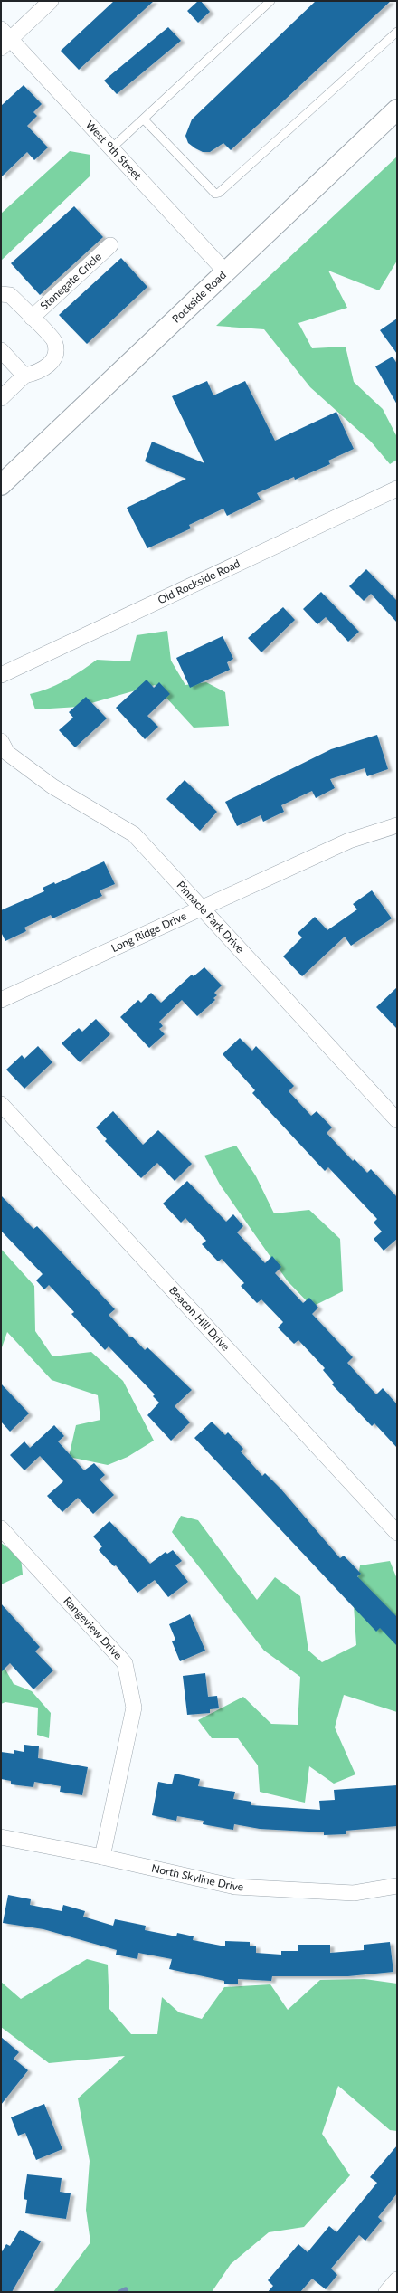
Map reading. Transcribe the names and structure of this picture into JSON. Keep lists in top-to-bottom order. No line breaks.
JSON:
{"streets":{"main road":["Rockside Road"],"street":["West 9th Street","Stonegate Cricle","Old Rockside Road","Pinnacle Park Drive","Long Ridge Drive","Beacon Hill Drive","Rangeview Drive","North Skyline Drive"]},"crossings":[["West 9th Street","Rockside Road"],["Pinnacle Park Drive","Long Ridge Drive"],["Rangeview Drive","North Skyline Drive"]]}
